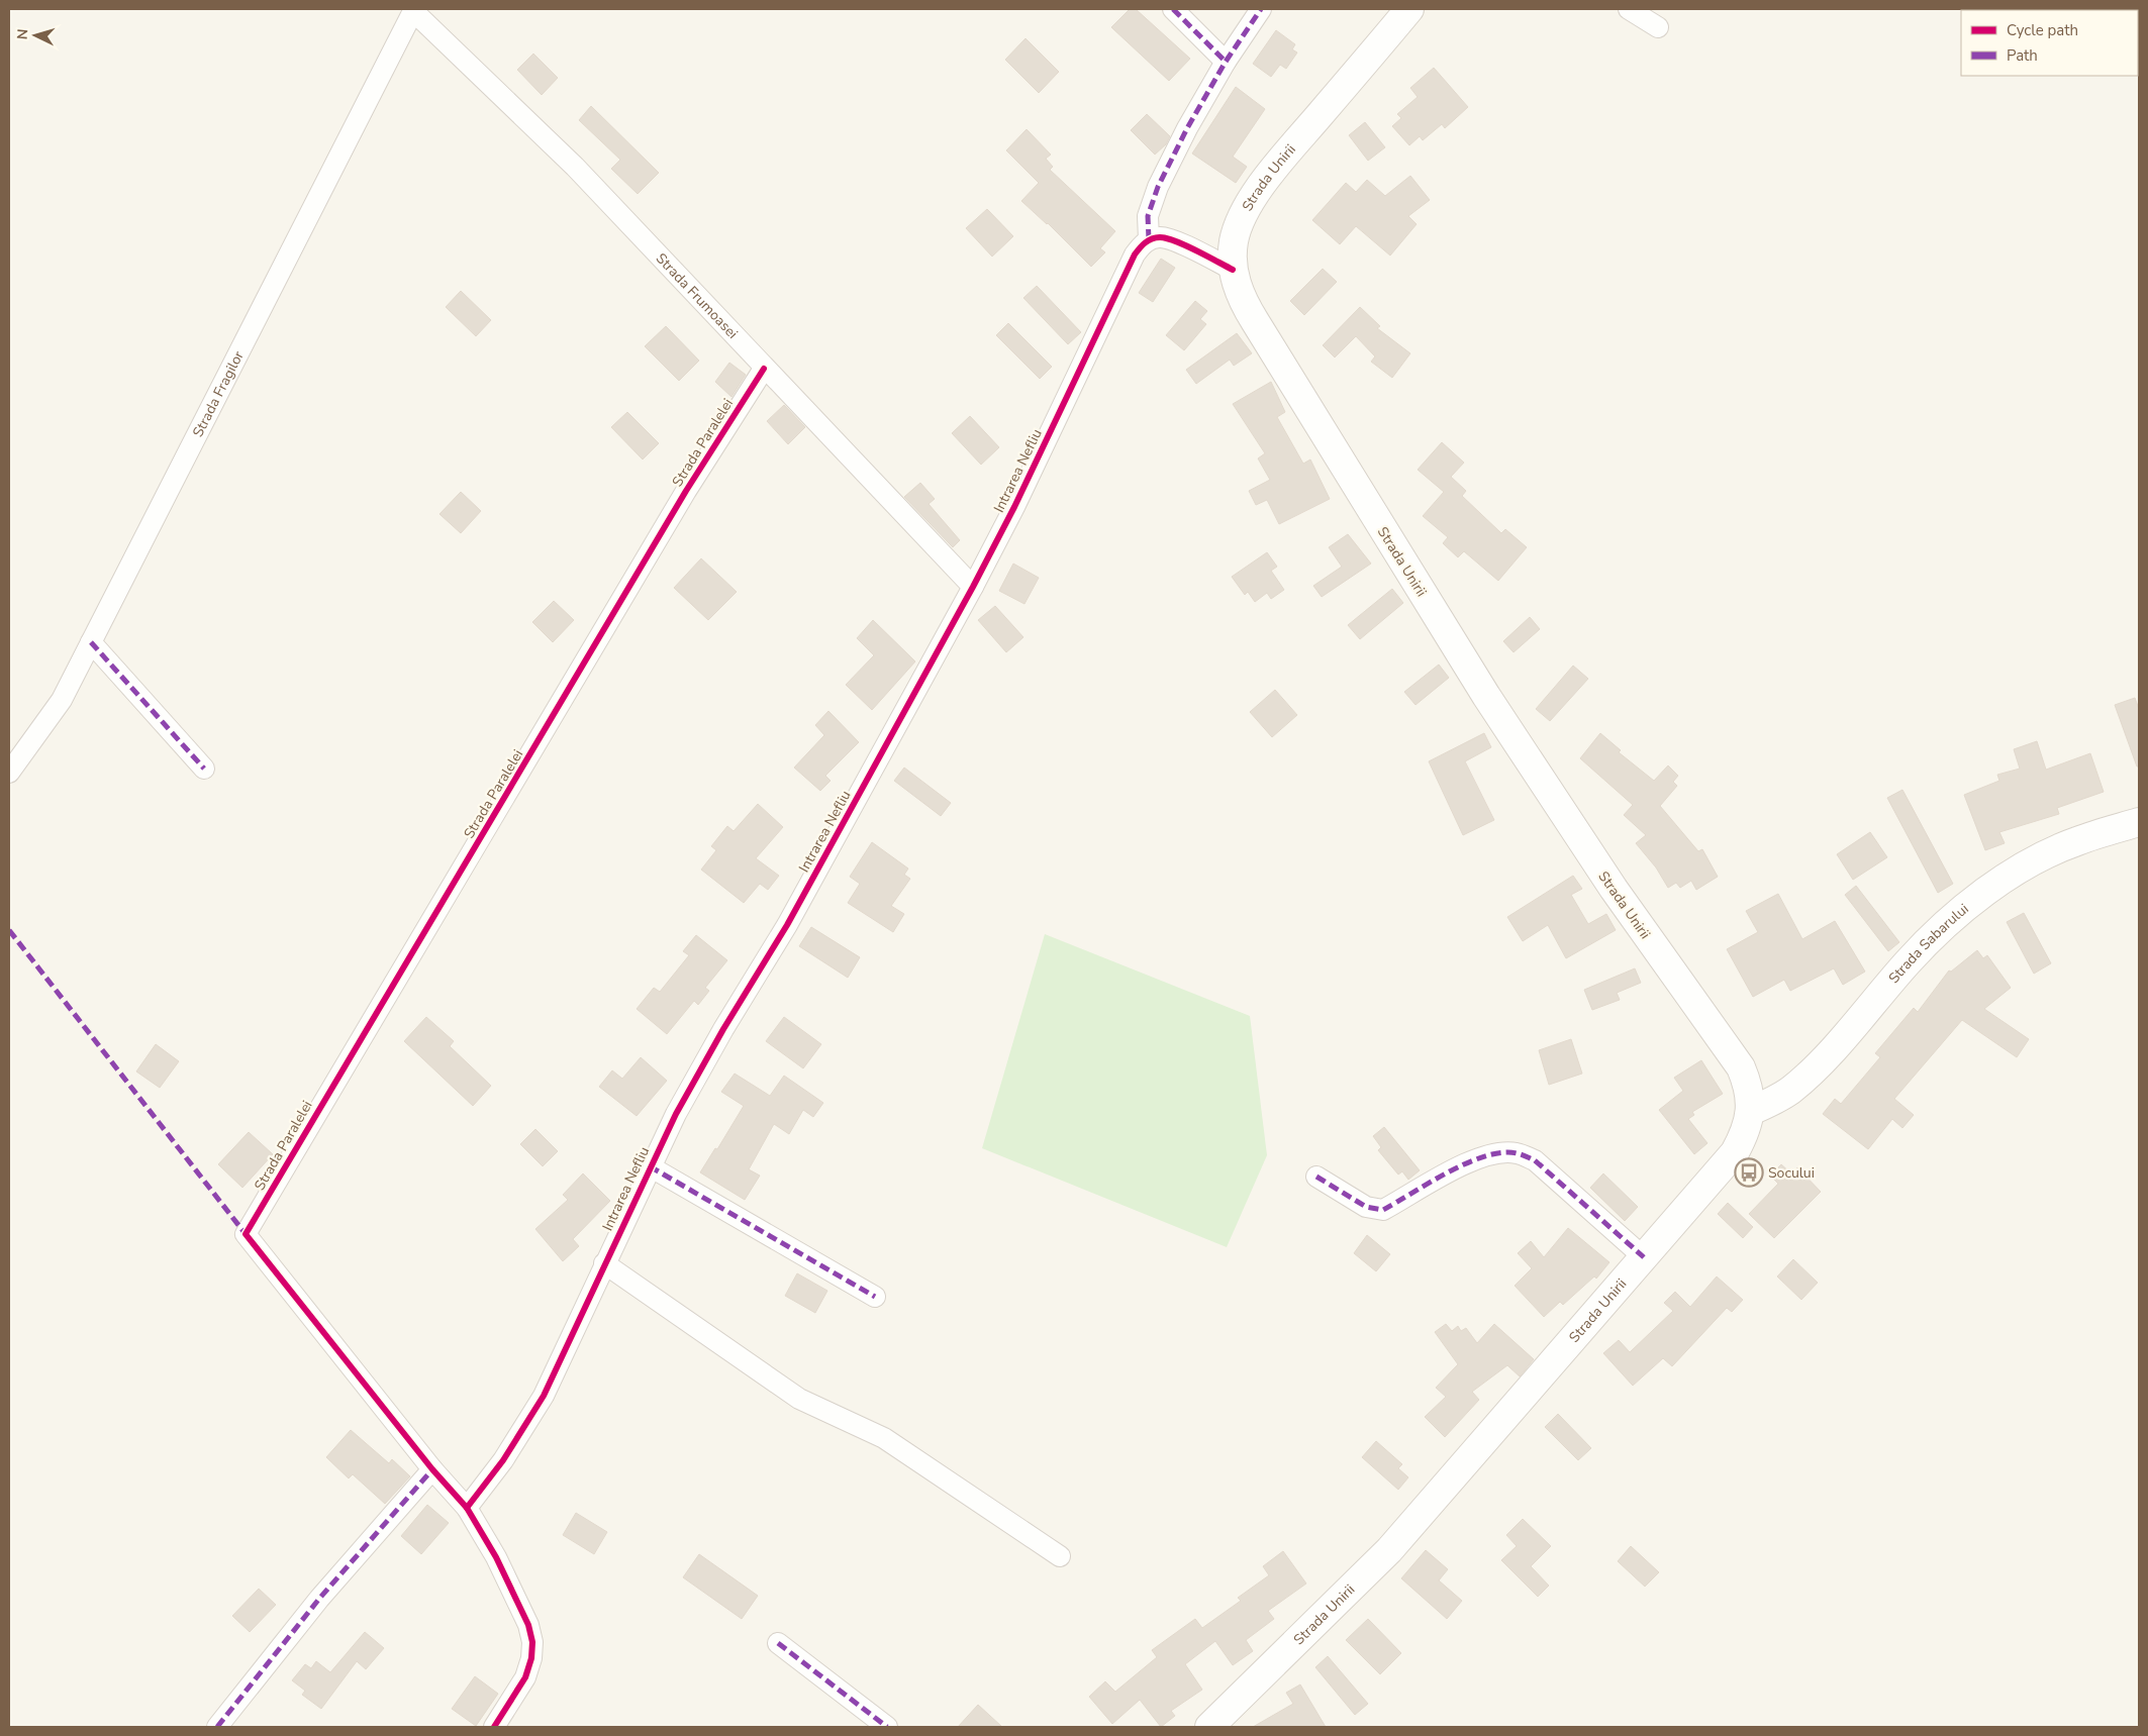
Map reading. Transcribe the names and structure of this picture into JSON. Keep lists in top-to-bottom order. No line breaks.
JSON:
{"streets":{"main road":["Strada Unirii","Strada Sabarului"],"street":["Strada Frumoasei","Strada Fragilor","Strada Paralelei","Intrarea Nefliu"]},"crossings":[["Strada Unirii","Strada Sabarului"],["Strada Frumoasei","Strada Fragilor"],["Strada Frumoasei","Strada Paralelei"],["Strada Frumoasei","Intrarea Nefliu"]],"places":{"bus stop":["Socului"]},"legend":["Cycle path","Path"],"north":"left"}
